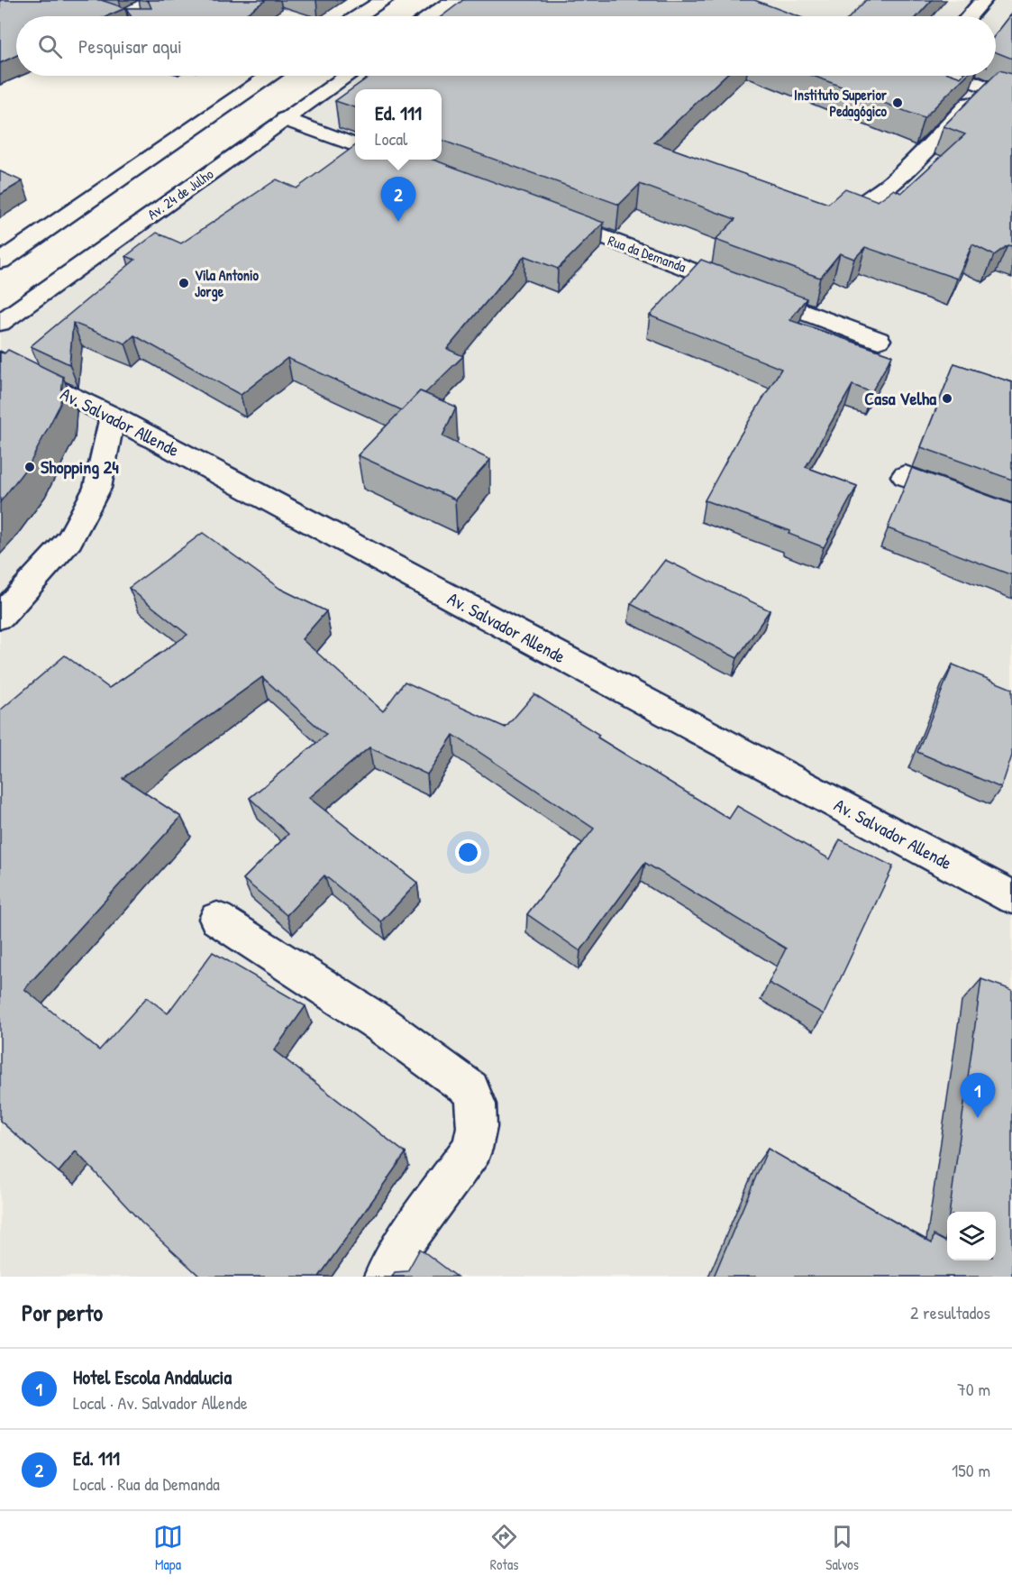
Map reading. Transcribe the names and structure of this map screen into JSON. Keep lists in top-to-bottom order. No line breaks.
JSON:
{"streets":{"street":["Av. 24 de Julho","Rua da Demanda","Av. Salvador Allende"]},"places":["Instituto Superior Pedagógico","Vila Antonio Jorge","Casa Velha","Shopping 24"],"page":{"search":"Pesquisar aqui","popup":["Ed. 111","Local"],"pins":["2","1"],"heading":["Por perto","2 resultados"],"list":[{"mark":"1","name":"Hotel Escola Andalucia","note":"Local · Av. Salvador Allende","value":"70 m"},{"mark":"2","name":"Ed. 111","note":"Local · Rua da Demanda","value":"150 m"}],"nav":["Mapa","Rotas","Salvos"]}}
